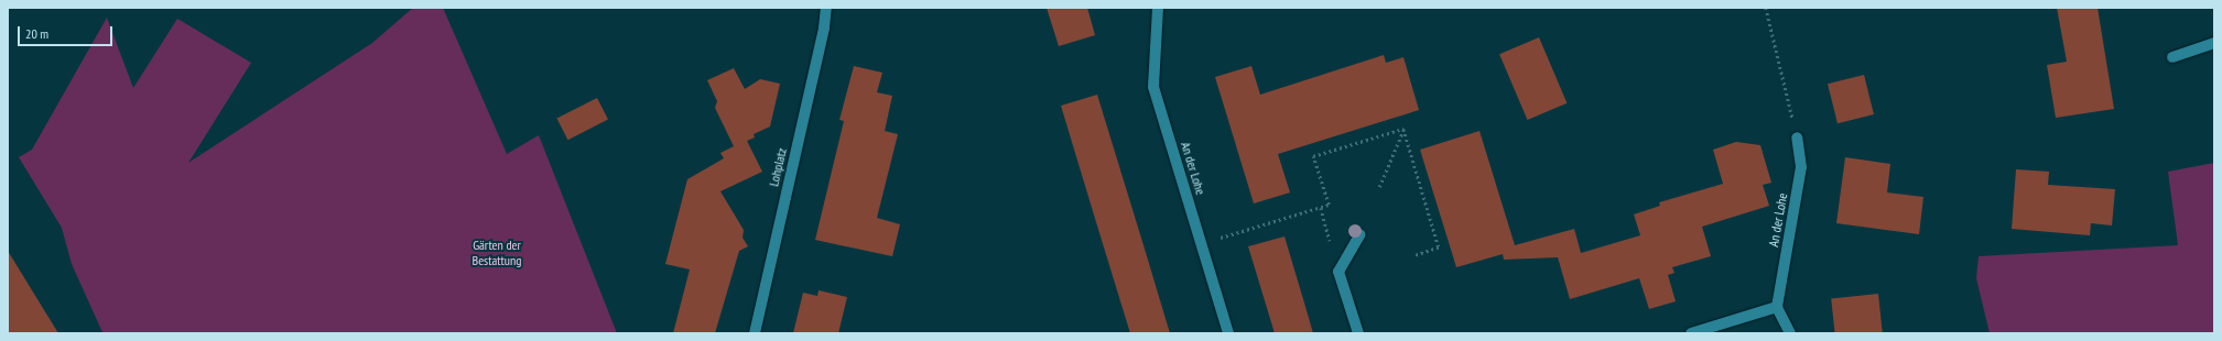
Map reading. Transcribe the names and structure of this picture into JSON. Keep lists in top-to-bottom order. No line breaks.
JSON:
{"streets":{"street":["Lohplatz","An der Lohe"]},"parks":["Gärten der Bestattung"],"scale_bar":"20 m"}
